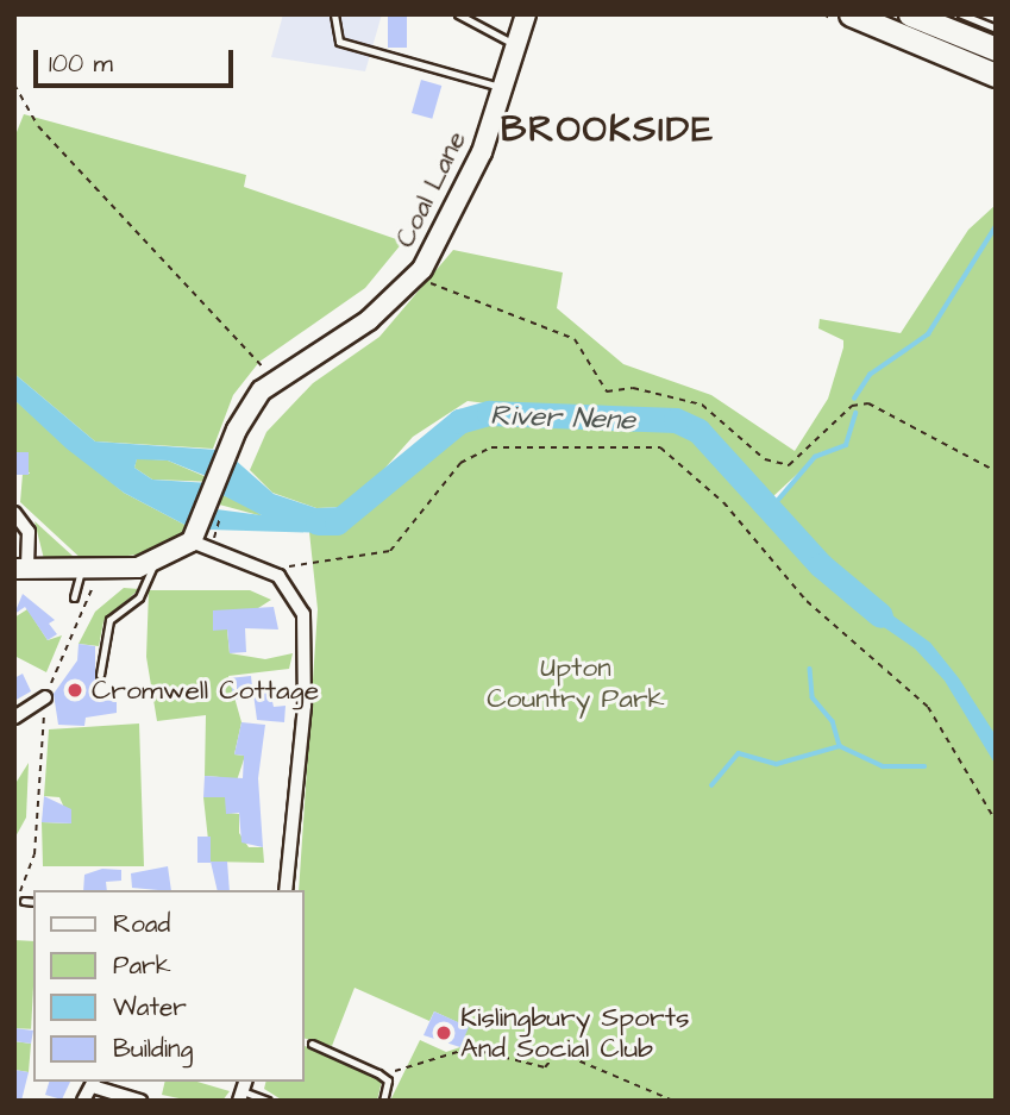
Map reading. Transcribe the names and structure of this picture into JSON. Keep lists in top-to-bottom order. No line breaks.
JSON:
{"streets":{"street":["Coal Lane"]},"districts":["BROOKSIDE"],"water":["River Nene"],"parks":["Upton Country Park"],"places":["Cromwell Cottage","Kislingbury Sports And Social Club"],"legend":["Road","Park","Water","Building"],"scale_bar":"100 m"}
